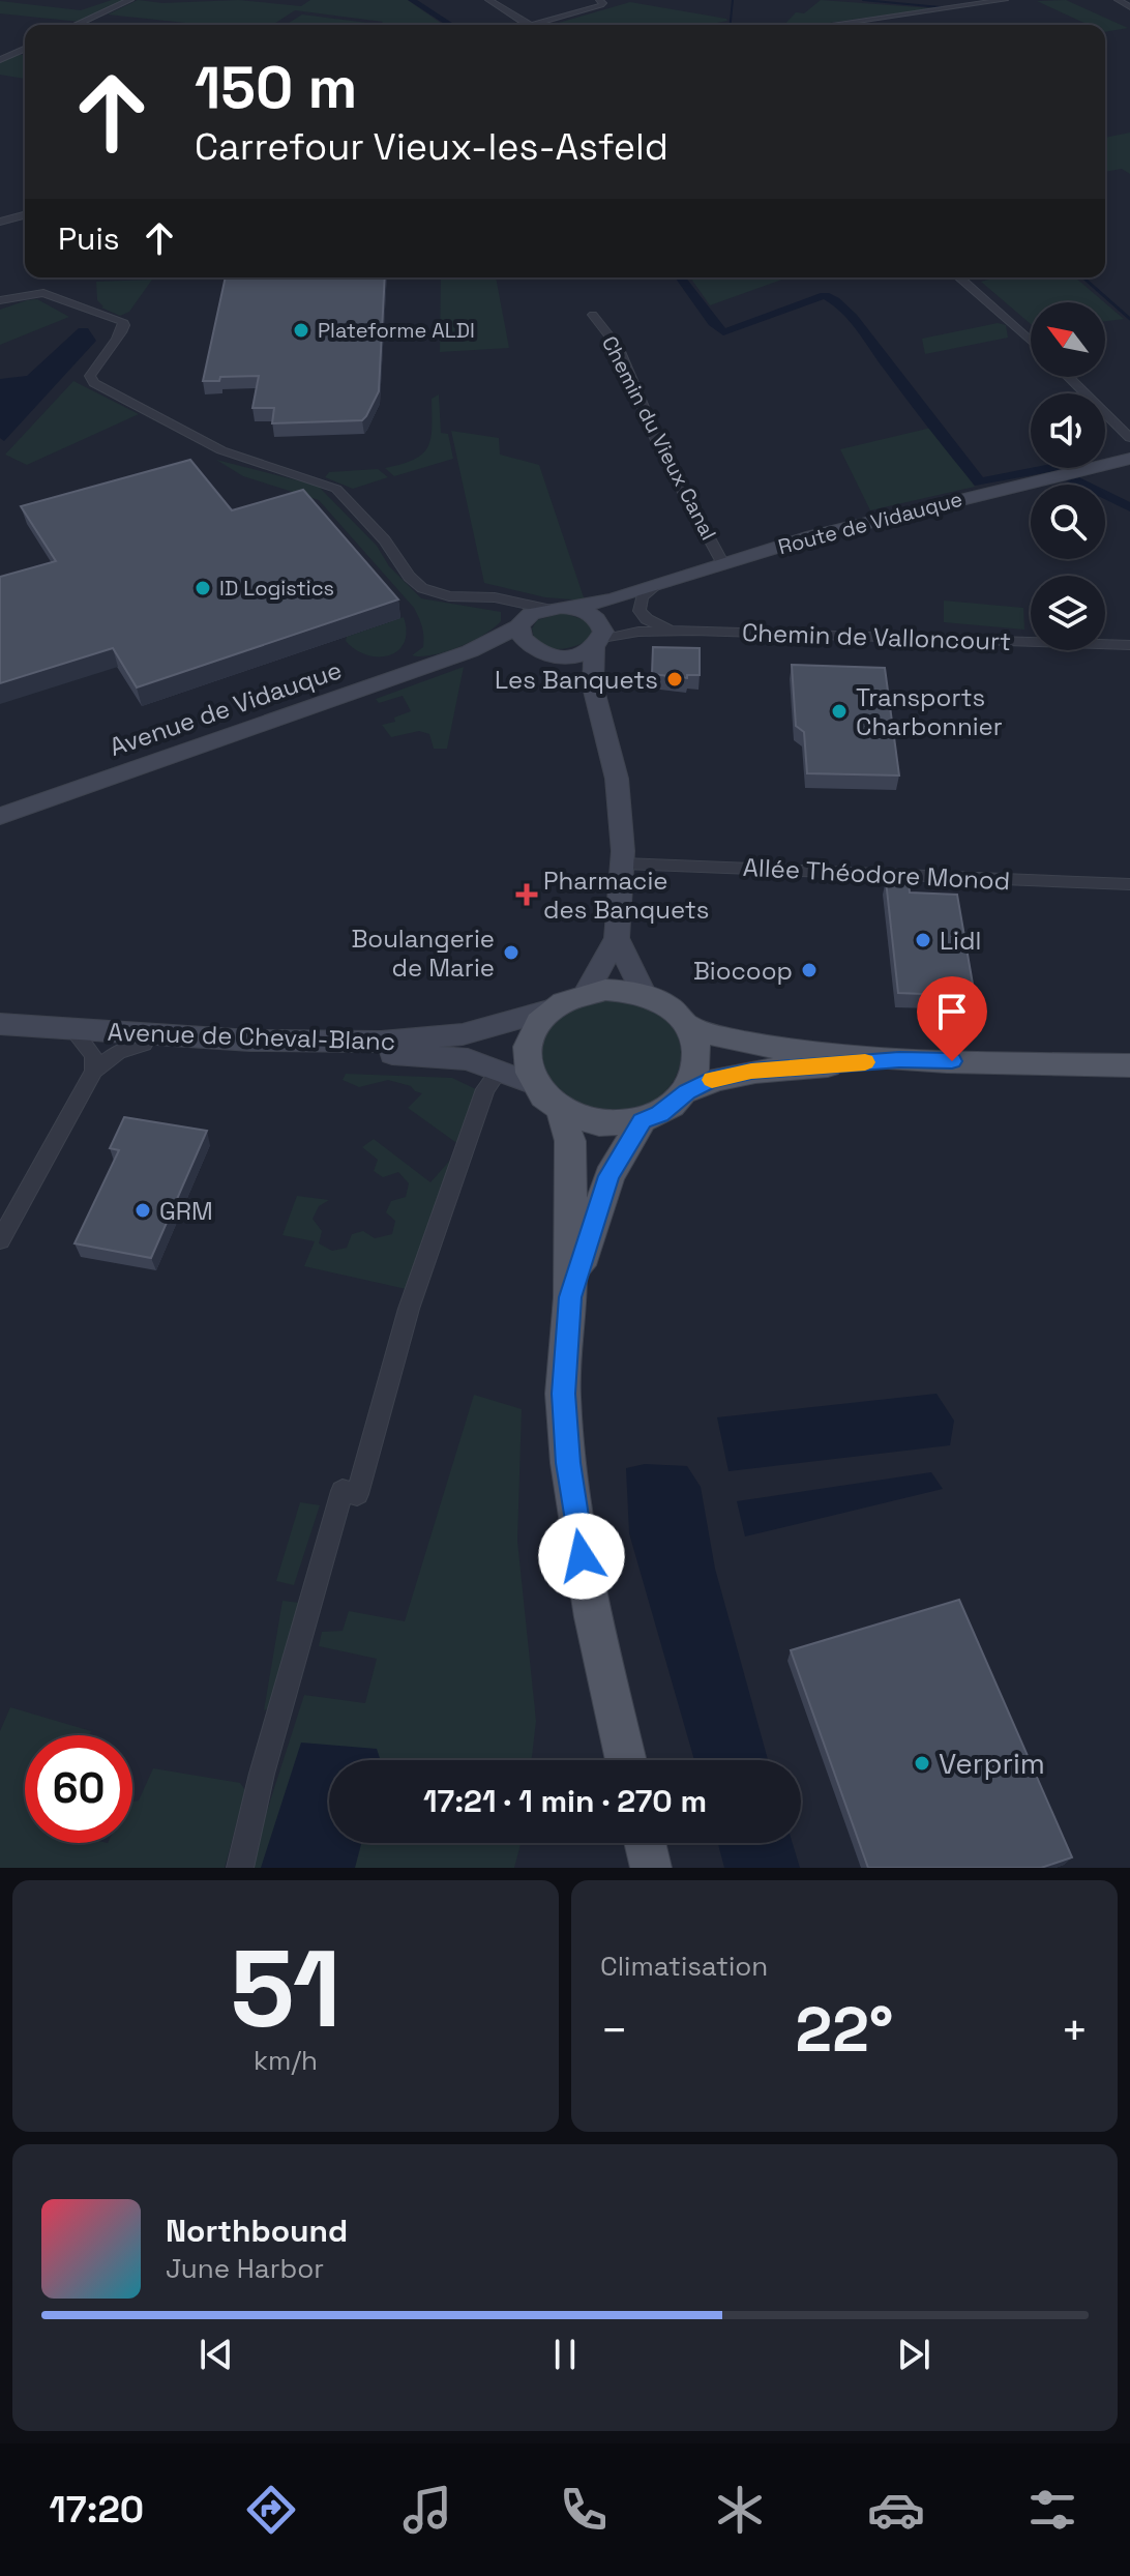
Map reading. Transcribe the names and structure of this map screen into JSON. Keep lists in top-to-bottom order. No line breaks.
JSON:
{"streets":{"street":["Chemin du Vieux Canal","Route de Vidauque","Chemin de Valloncourt","Avenue de Vidauque","Allée Théodore Monod","Avenue de Cheval-Blanc"]},"crossings":[["Chemin du Vieux Canal","Route de Vidauque"],["Route de Vidauque","Chemin de Valloncourt"],["Route de Vidauque","Avenue de Vidauque"],["Chemin de Valloncourt","Avenue de Vidauque"]],"places":{"other":["Plateforme ALDI","ID Logistics","Les Banquets","Transports Charbonnier","Lidl","Boulangerie de Marie","Biocoop","GRM","Verprim"],"health":["Pharmacie des Banquets"]},"north":"top left","page":{"turn":["150 m","Carrefour Vieux-les-Asfeld"],"then":"Puis","limit":"60","trip":"17:21 · 1 min · 270 m","tile":[["51","km/h"],"Climatisation"],"heat":["−","22°","+"],"song":["Northbound","June Harbor"],"tabs":"17:20"}}
